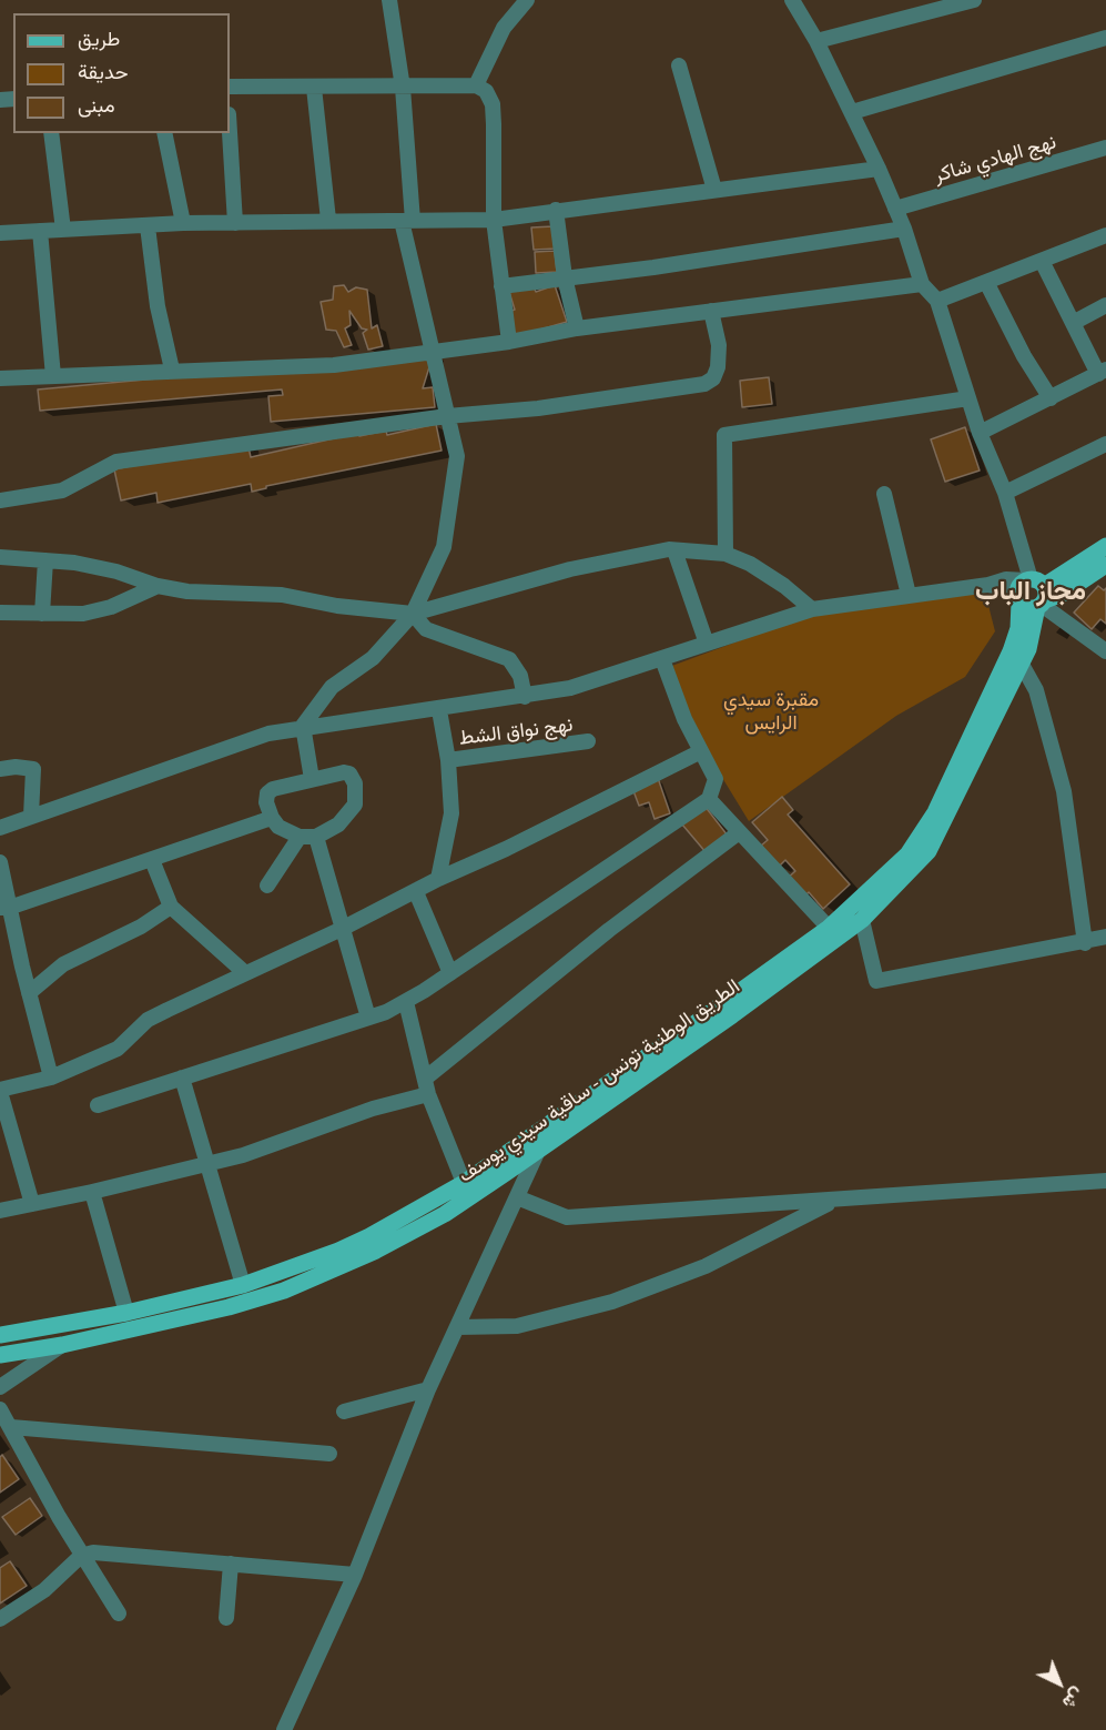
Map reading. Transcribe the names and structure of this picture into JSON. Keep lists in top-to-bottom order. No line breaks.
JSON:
{"streets":{"main road":["الطريق الوطنية تونس - ساقية سيدي يوسف"],"street":["نهج الهادي شاكر","نهج نواق الشط"]},"districts":["مجاز الباب"],"parks":["مقبرة سيدي الرايس"],"legend":["طريق","حديقة","مبنى"],"north":"bottom right"}
